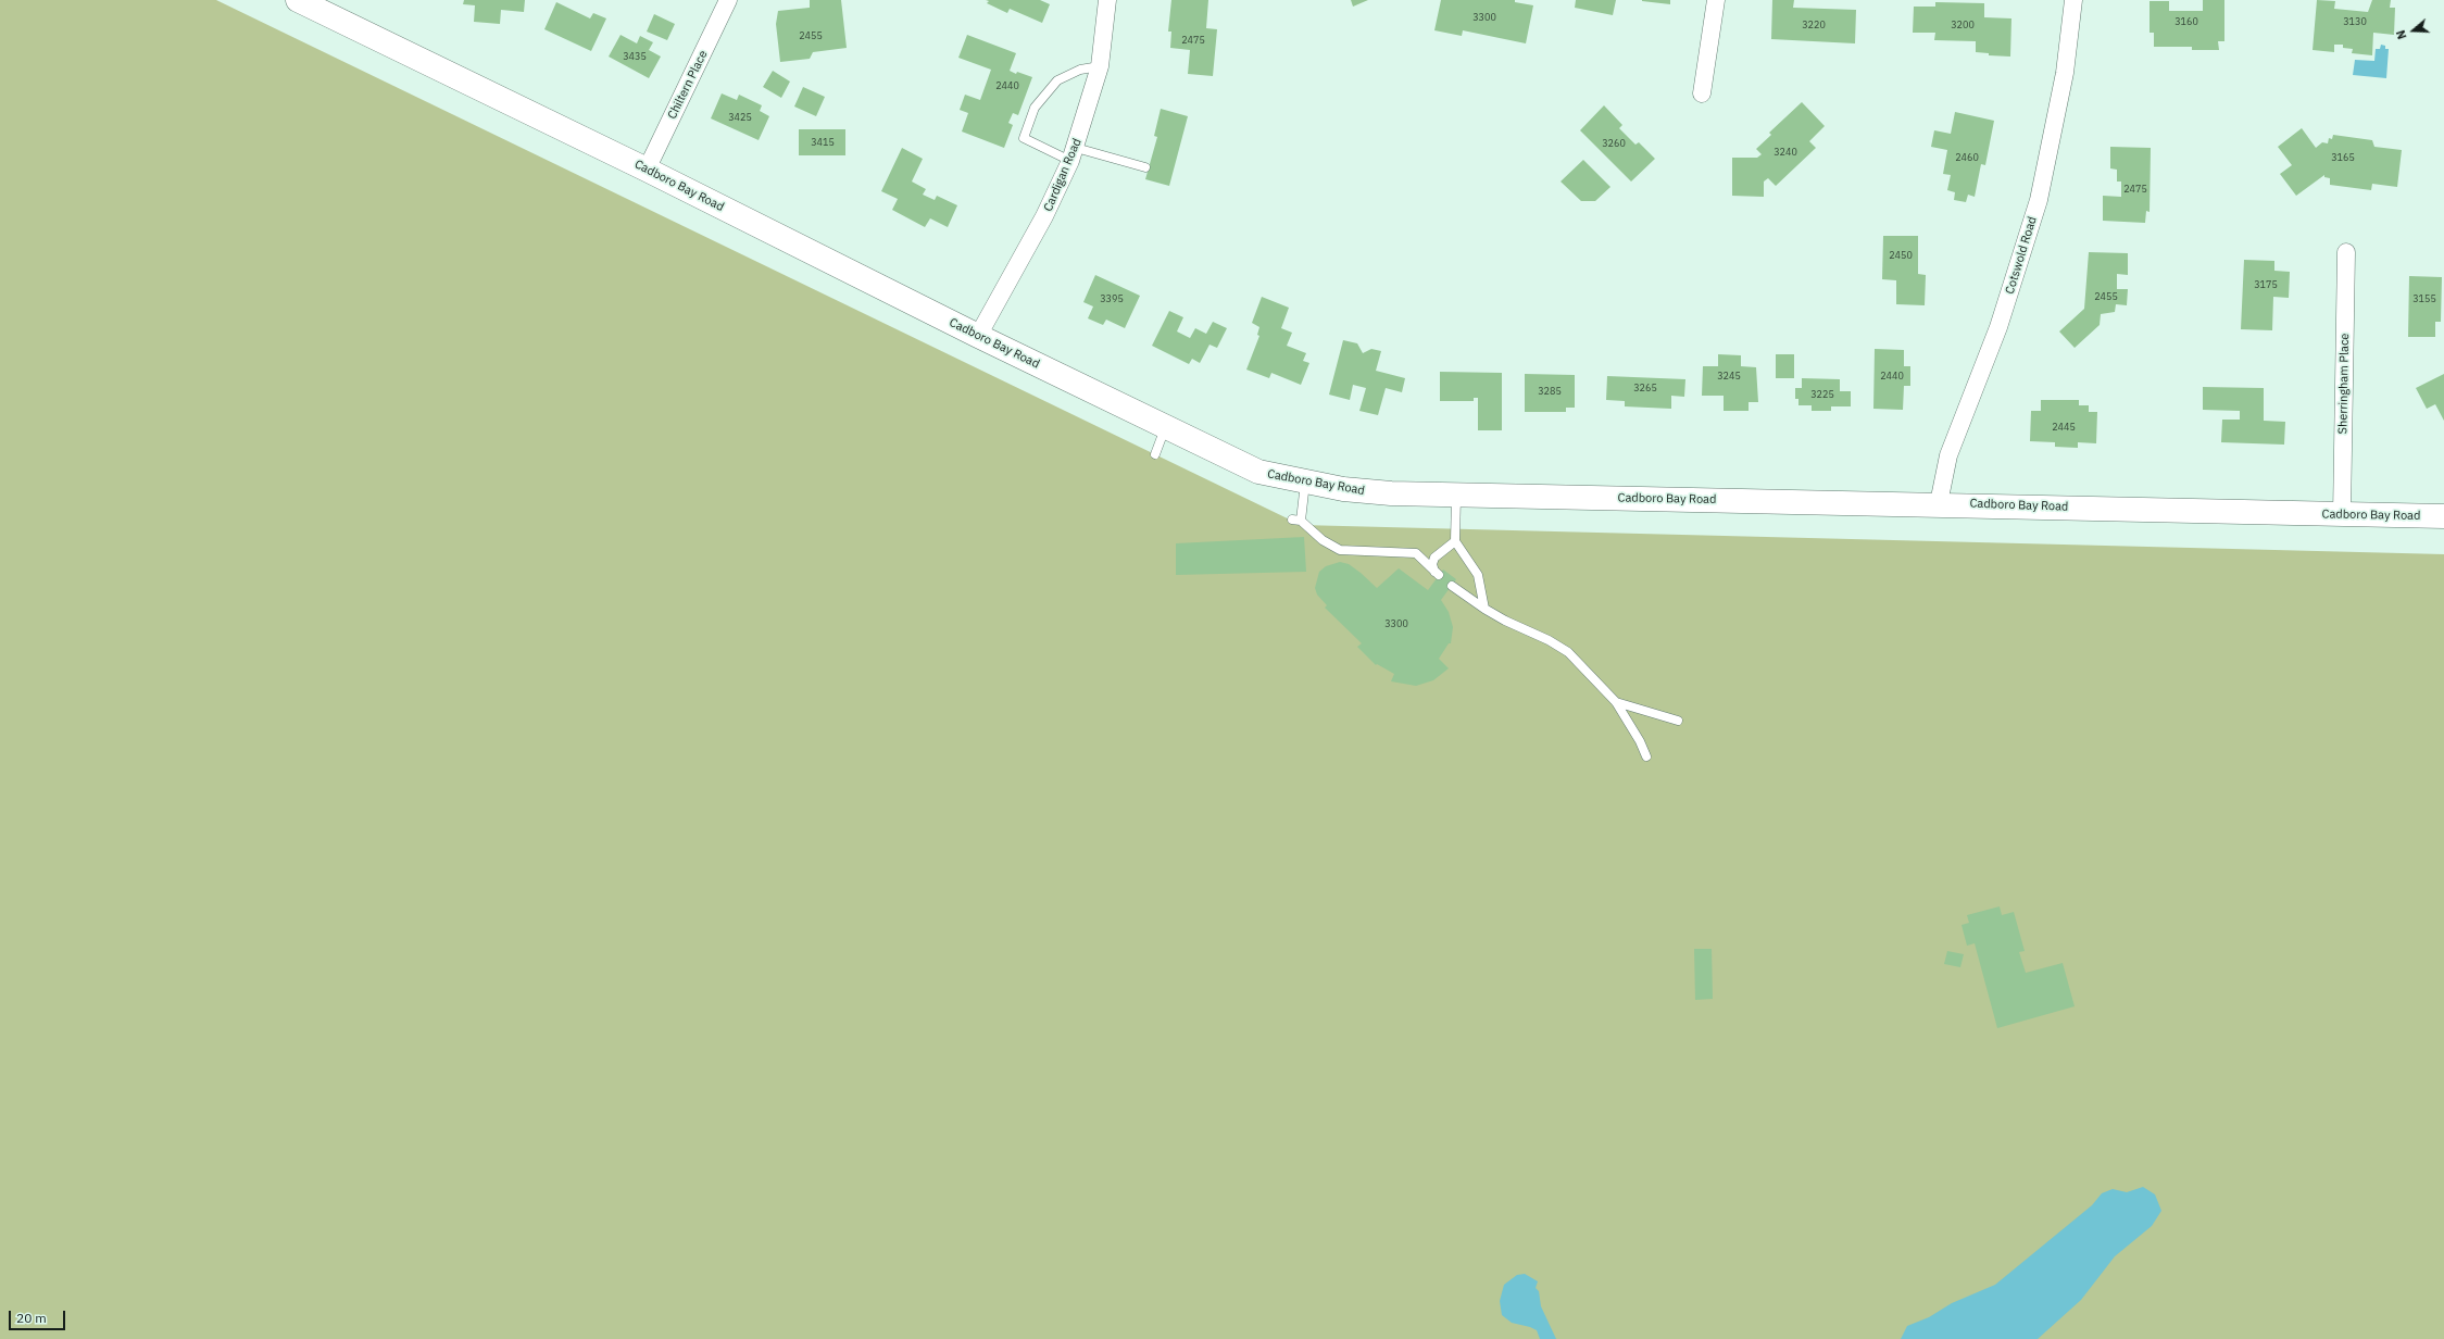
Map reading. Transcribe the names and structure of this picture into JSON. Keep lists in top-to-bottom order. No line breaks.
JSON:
{"streets":{"main road":["Cadboro Bay Road"],"street":["Chiltern Place","Cardigan Road","Cotswold Road","Sherringham Place"]},"crossings":[["Chiltern Place","Cadboro Bay Road"],["Cardigan Road","Cadboro Bay Road"],["Cadboro Bay Road","Cotswold Road"],["Cadboro Bay Road","Sherringham Place"]],"house_numbers":["3300","3160","3130","3220","3200","2455","2475","3435","2440","3425","3415","3260","3240","2460","3165","2475","2450","3175","2455","3395","3155","3245","2440","3265","3285","3225","2445","3300"],"scale_bar":"20 m","north":"left"}
